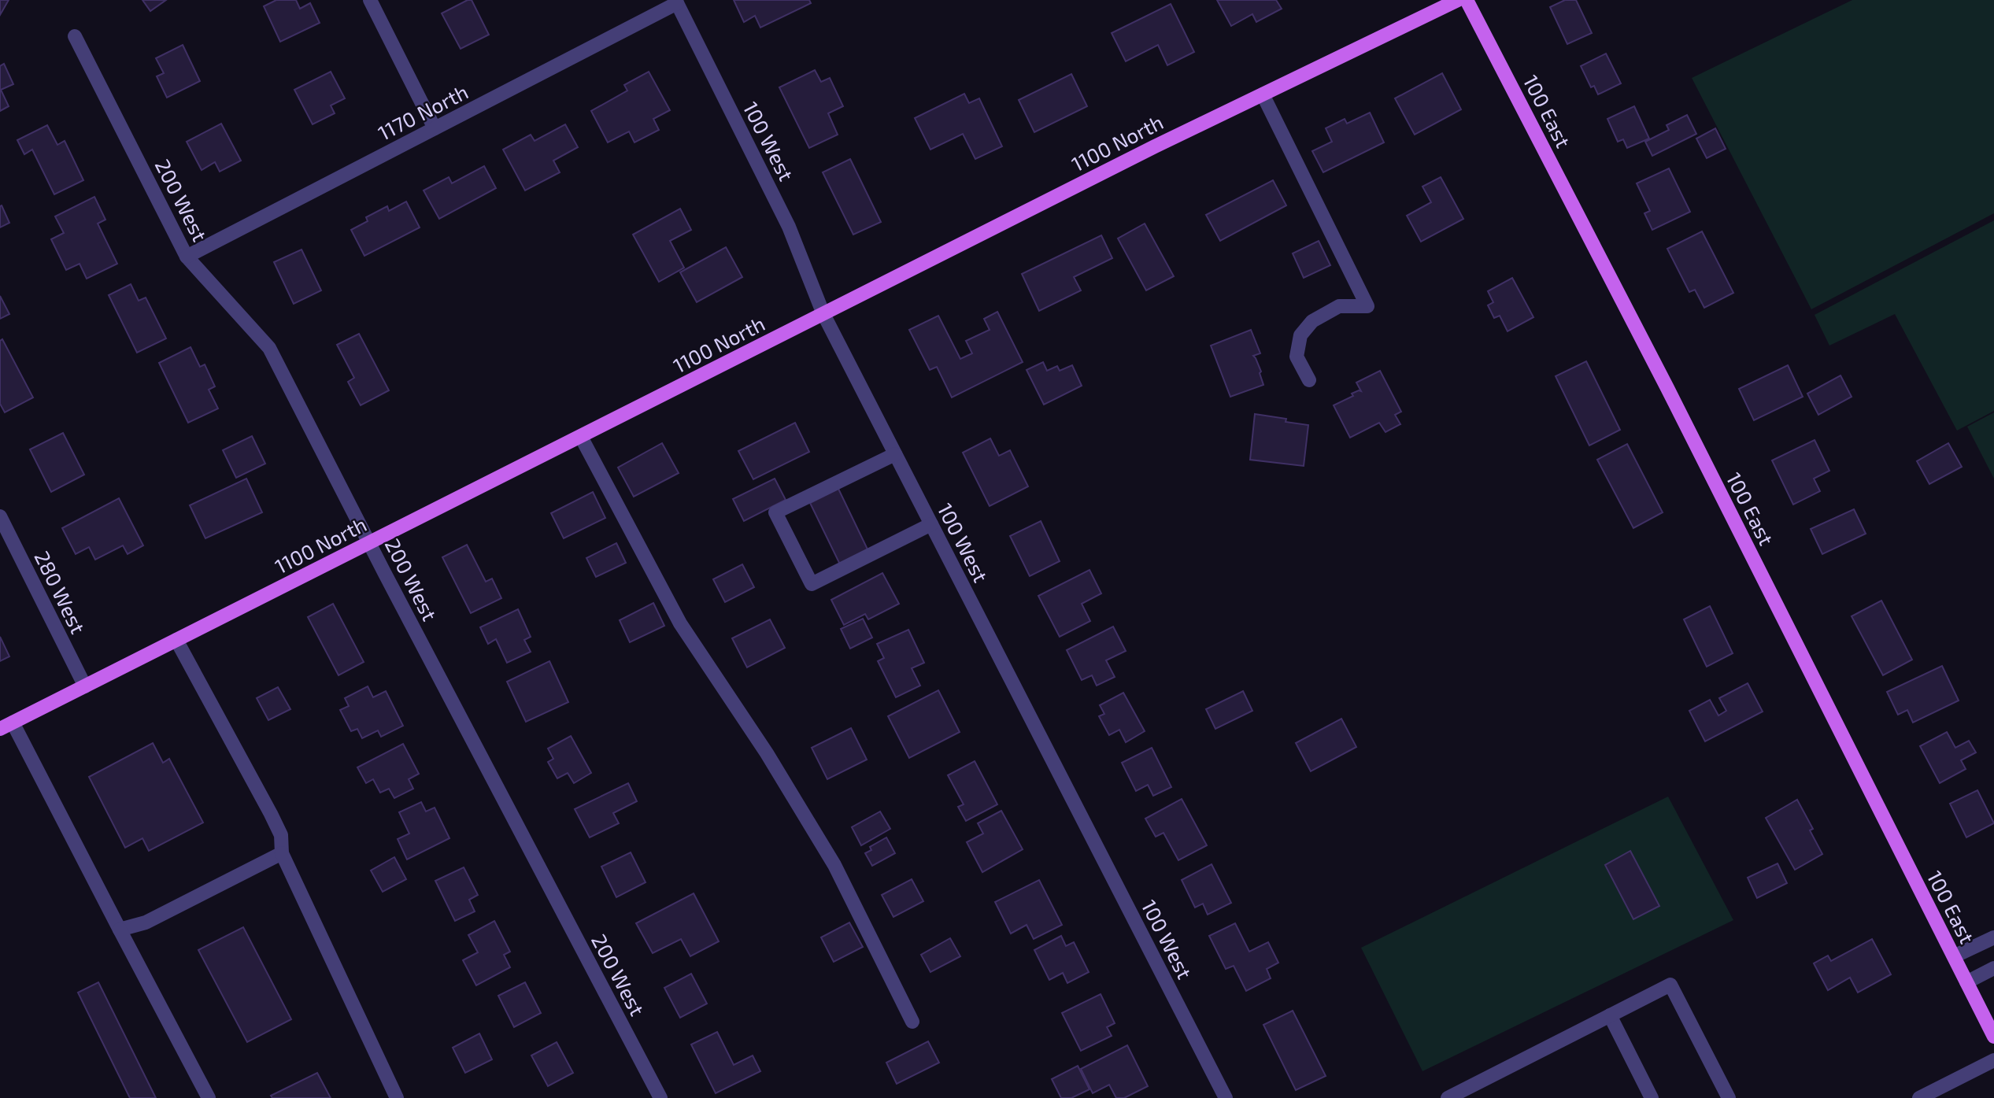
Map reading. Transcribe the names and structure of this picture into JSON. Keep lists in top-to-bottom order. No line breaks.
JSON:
{"streets":{"main road":["100 East","1100 North"],"street":["1170 North","100 West","200 West","280 West"]},"crossings":[["1170 North","100 West"],["1170 North","200 West"],["100 West","1100 North"],["1100 North","200 West"],["1100 North","280 West"]]}
